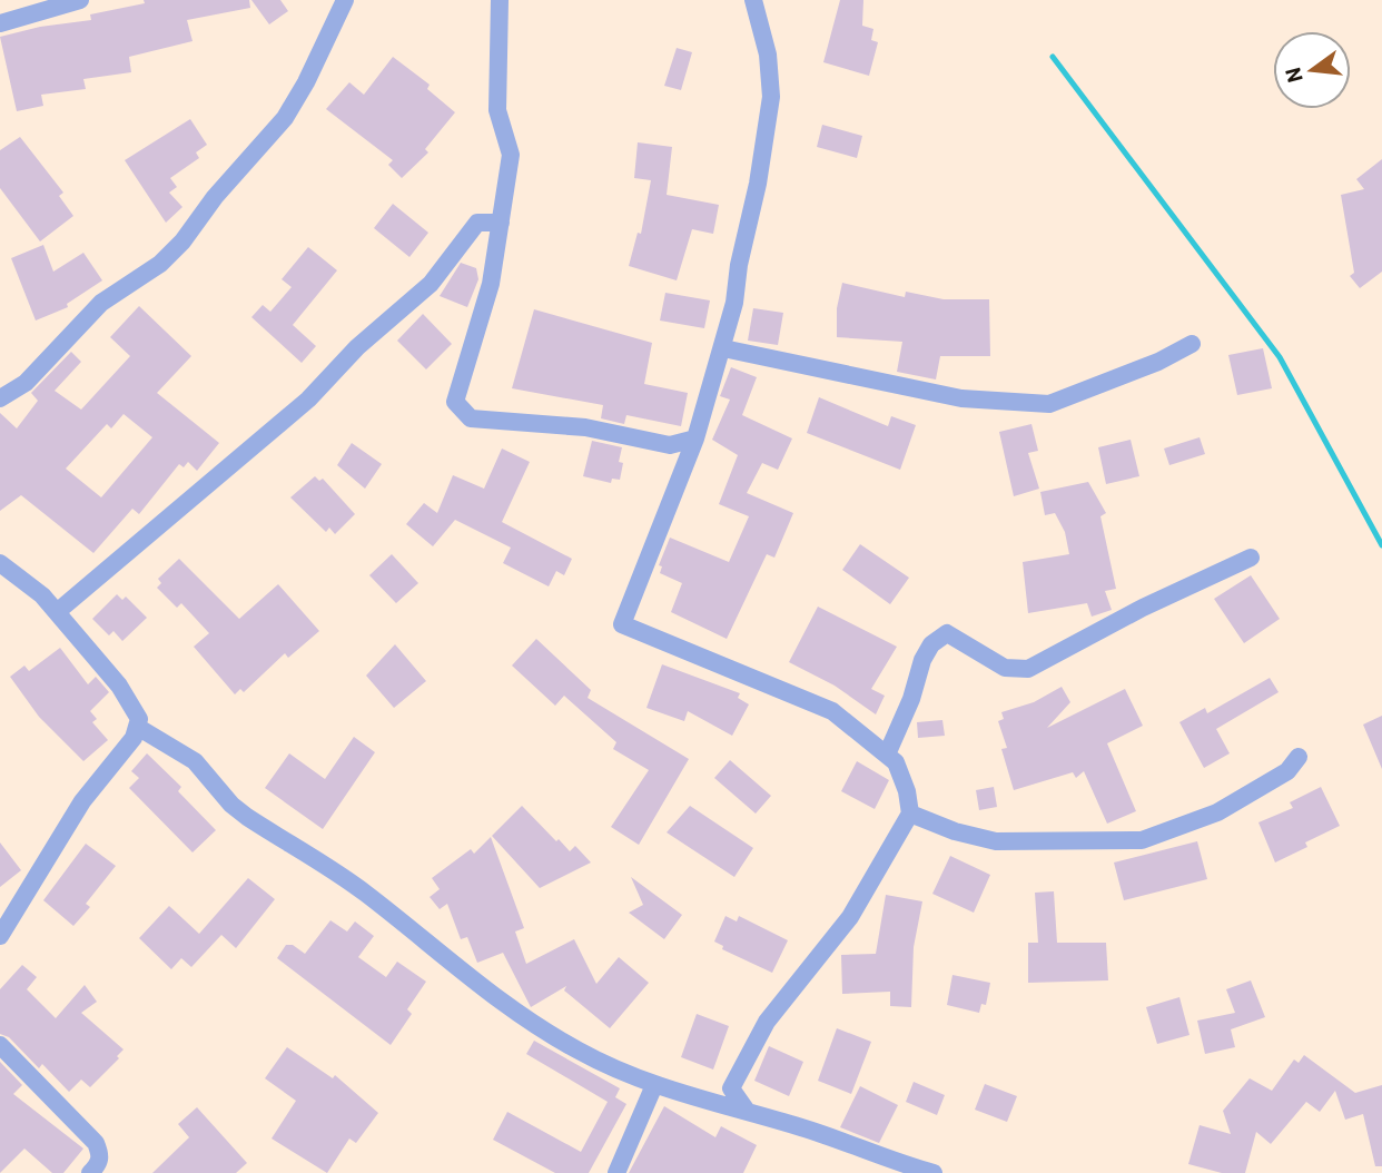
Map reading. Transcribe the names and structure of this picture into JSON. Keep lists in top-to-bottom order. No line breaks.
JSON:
{"north":"left"}
